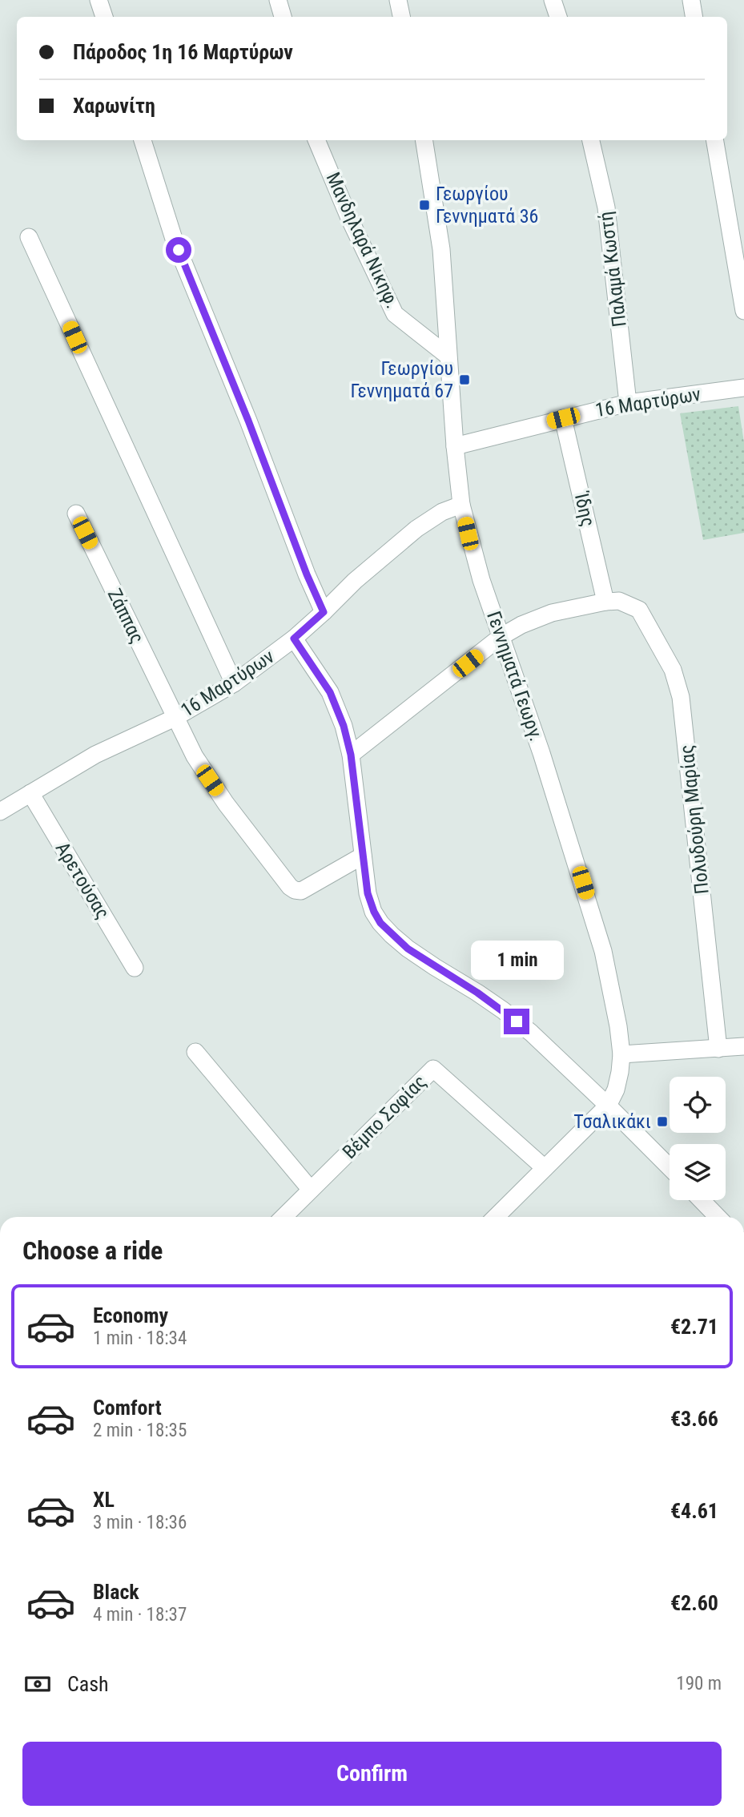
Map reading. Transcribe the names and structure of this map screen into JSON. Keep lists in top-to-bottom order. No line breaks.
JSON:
{"streets":{"street":["Μανδηλαρά Νικηφ.","Παλαμά Κωστή","16 Μαρτύρων","Ίδης","Ζάππας","Γεννηματά Γεωργ.","Πολυδούρη Μαρίας","Αρετούσας","Βέμπο Σοφίας"]},"crossings":[["Μανδηλαρά Νικηφ.","Γεννηματά Γεωργ."],["Παλαμά Κωστή","16 Μαρτύρων"],["16 Μαρτύρων","Ίδης"],["16 Μαρτύρων","Ζάππας"],["16 Μαρτύρων","Γεννηματά Γεωργ."],["16 Μαρτύρων","Αρετούσας"],["Ίδης","Πολυδούρη Μαρίας"]],"places":{"transit":["Γεωργίου Γεννηματά 36","Γεωργίου Γεννηματά 67","Τσαλικάκι"]},"page":{"banner":["Πάροδος 1η 16 Μαρτύρων","Χαρωνίτη"],"bubble":"1 min","heading":"Choose a ride","list":[{"name":"Economy","note":"1 min · 18:34","value":"€2.71"},{"name":"Comfort","note":"2 min · 18:35","value":"€3.66"},{"name":"XL","note":"3 min · 18:36","value":"€4.61"},{"name":"Black","note":"4 min · 18:37","value":"€2.60"}],"pay":["Cash","190 m"],"buttons":"Confirm"}}
